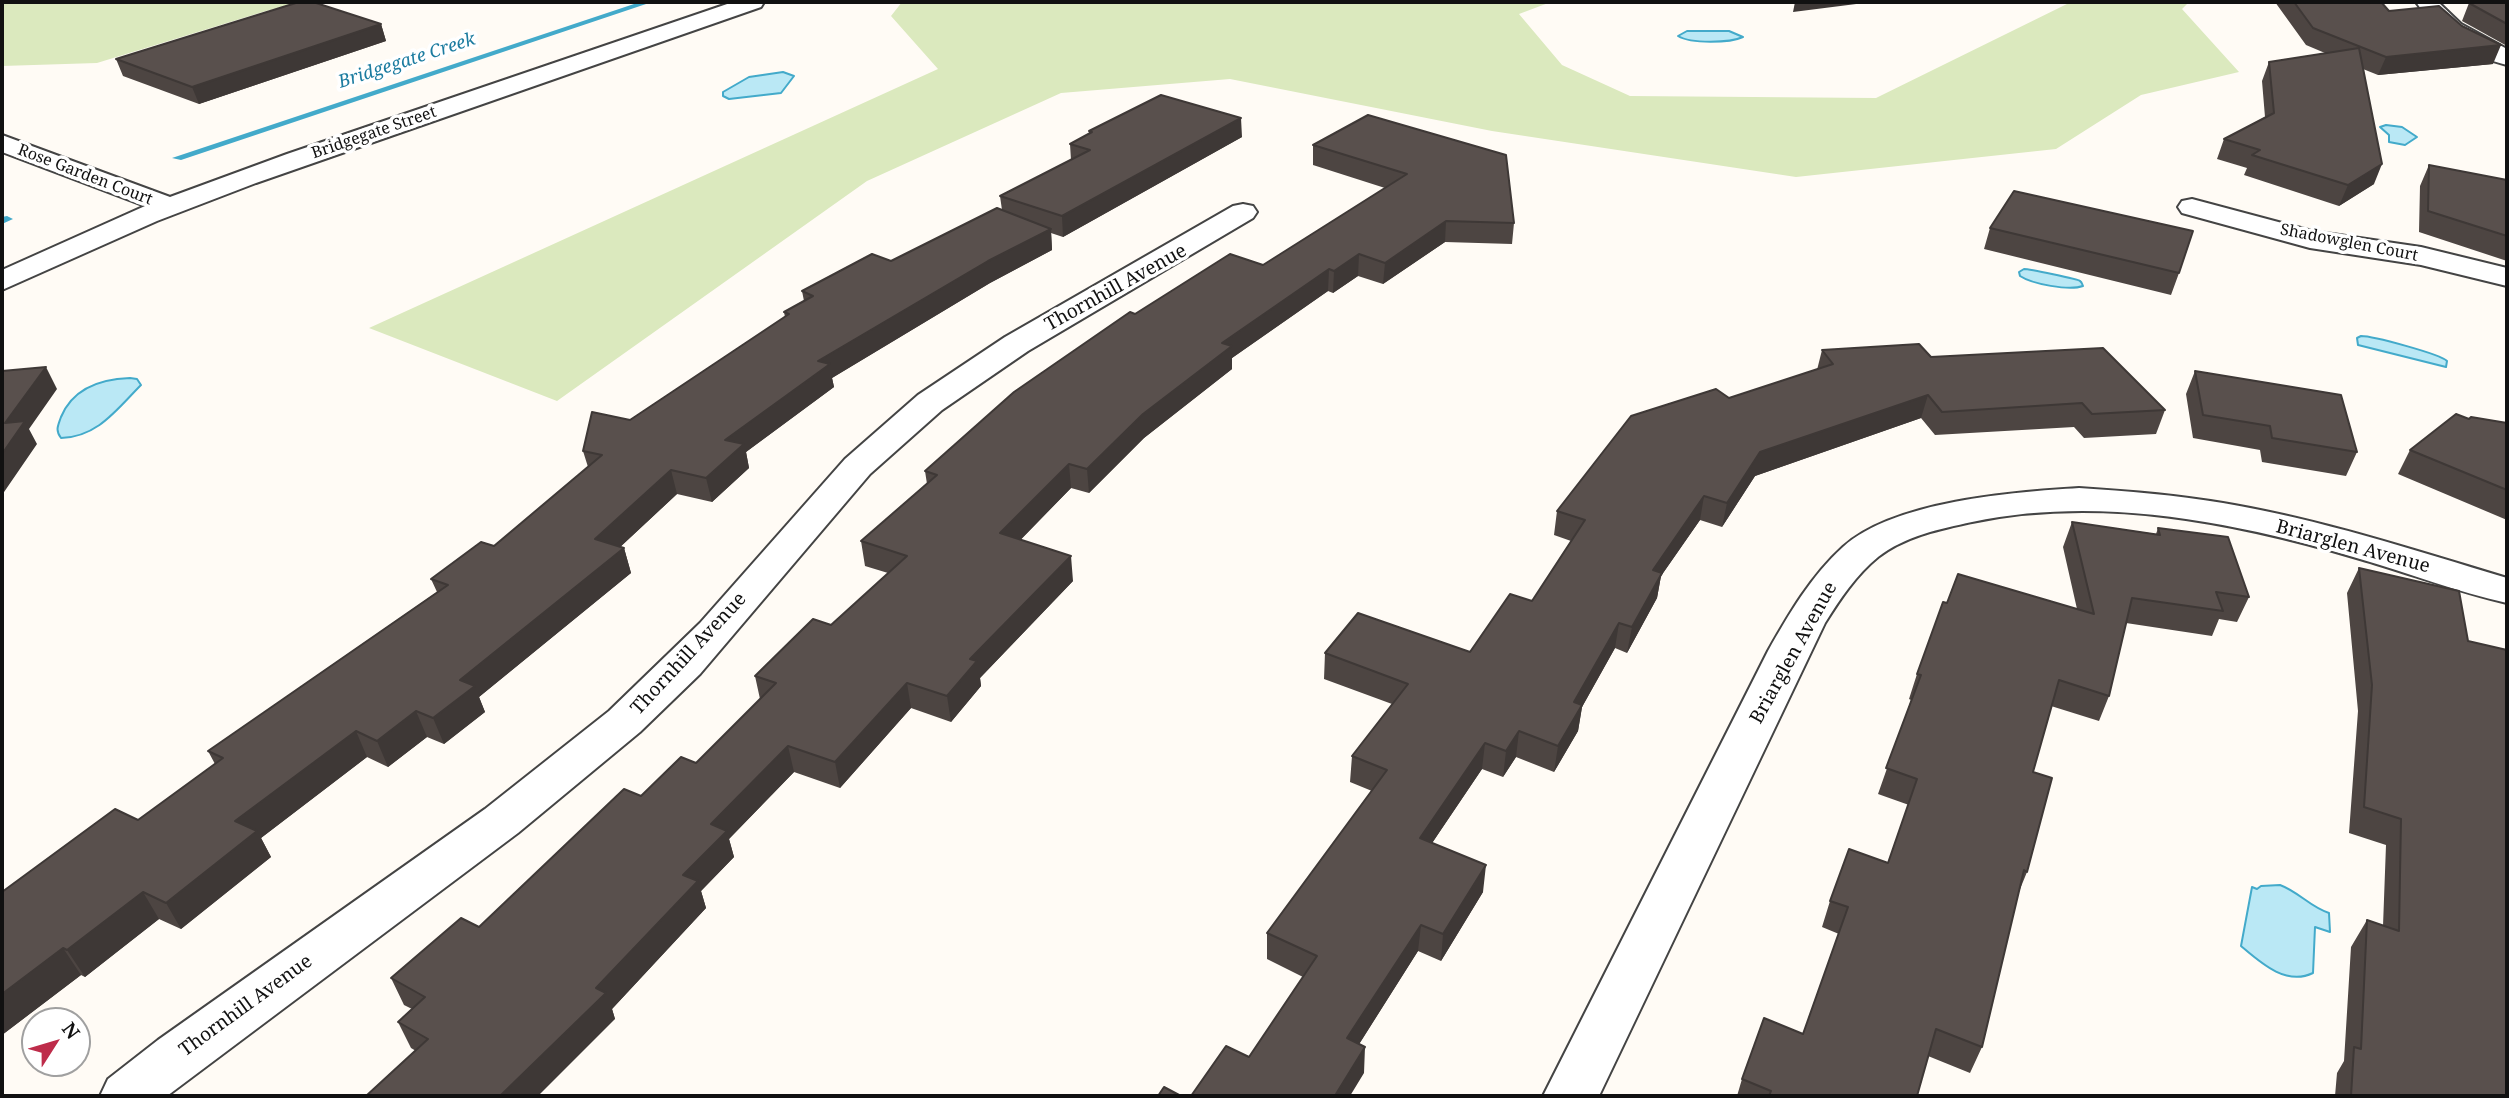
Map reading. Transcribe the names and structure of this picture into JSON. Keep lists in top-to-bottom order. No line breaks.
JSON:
{"streets":{"street":["Bridgegate Street","Rose Garden Court","Shadowglen Court","Thornhill Avenue","Briarglen Avenue"]},"crossings":[["Bridgegate Street","Rose Garden Court"]],"water":["Bridgegate Creek"],"north":"top right"}
